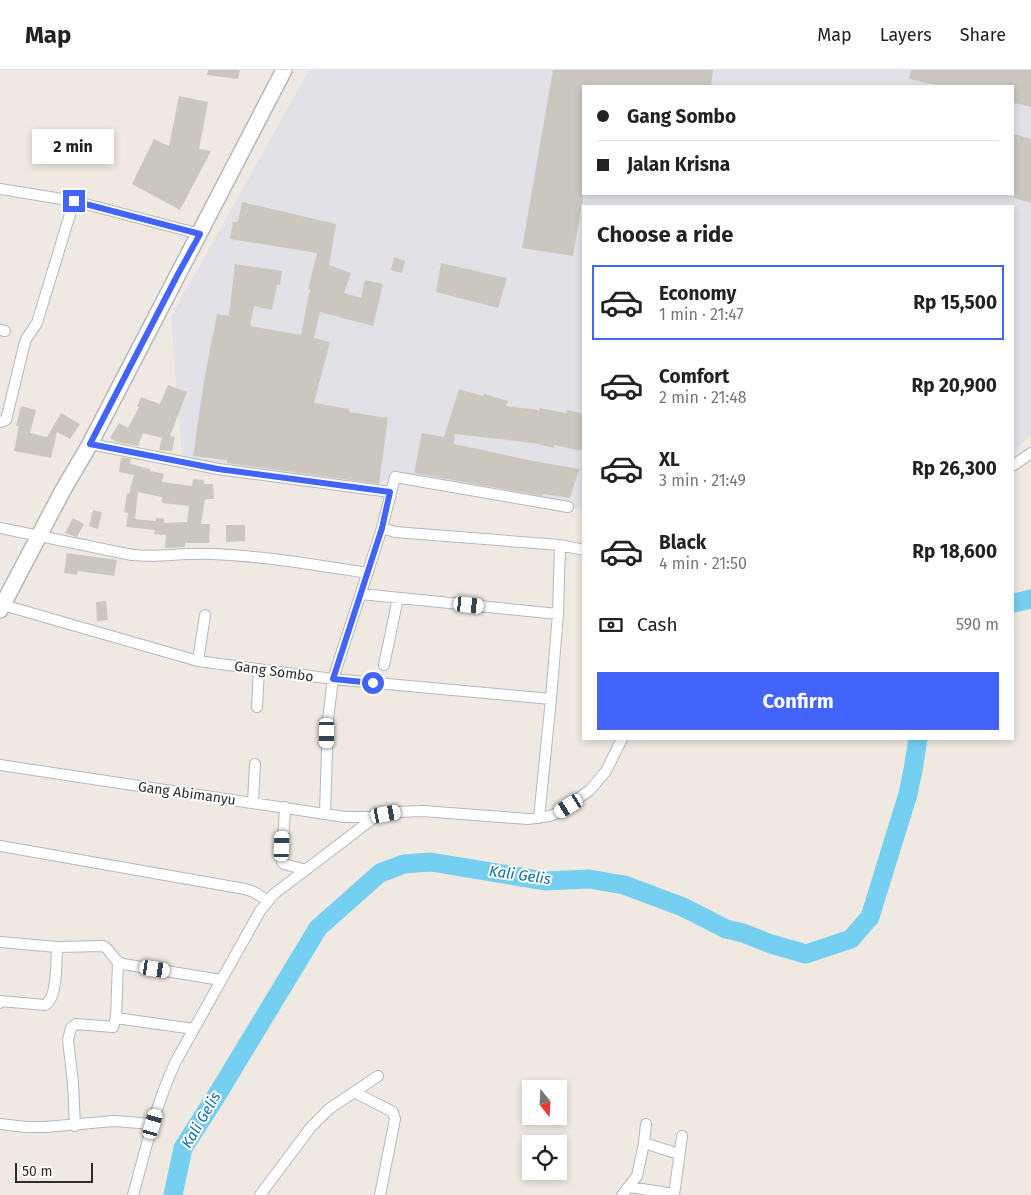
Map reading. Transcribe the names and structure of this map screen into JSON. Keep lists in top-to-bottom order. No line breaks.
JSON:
{"streets":{"street":["Gang Sombo","Gang Abimanyu"]},"water":["Kali Gelis"],"scale_bar":"50 m","north":"bottom","page":{"header":"Map","nav":["Map","Layers","Share"],"banner":["Gang Sombo","Jalan Krisna"],"bubble":"2 min","heading":"Choose a ride","list":[{"name":"Economy","note":"1 min · 21:47","value":"Rp 15,500"},{"name":"Comfort","note":"2 min · 21:48","value":"Rp 20,900"},{"name":"XL","note":"3 min · 21:49","value":"Rp 26,300"},{"name":"Black","note":"4 min · 21:50","value":"Rp 18,600"}],"pay":["Cash","590 m"],"buttons":"Confirm","scale":"50 m"}}
